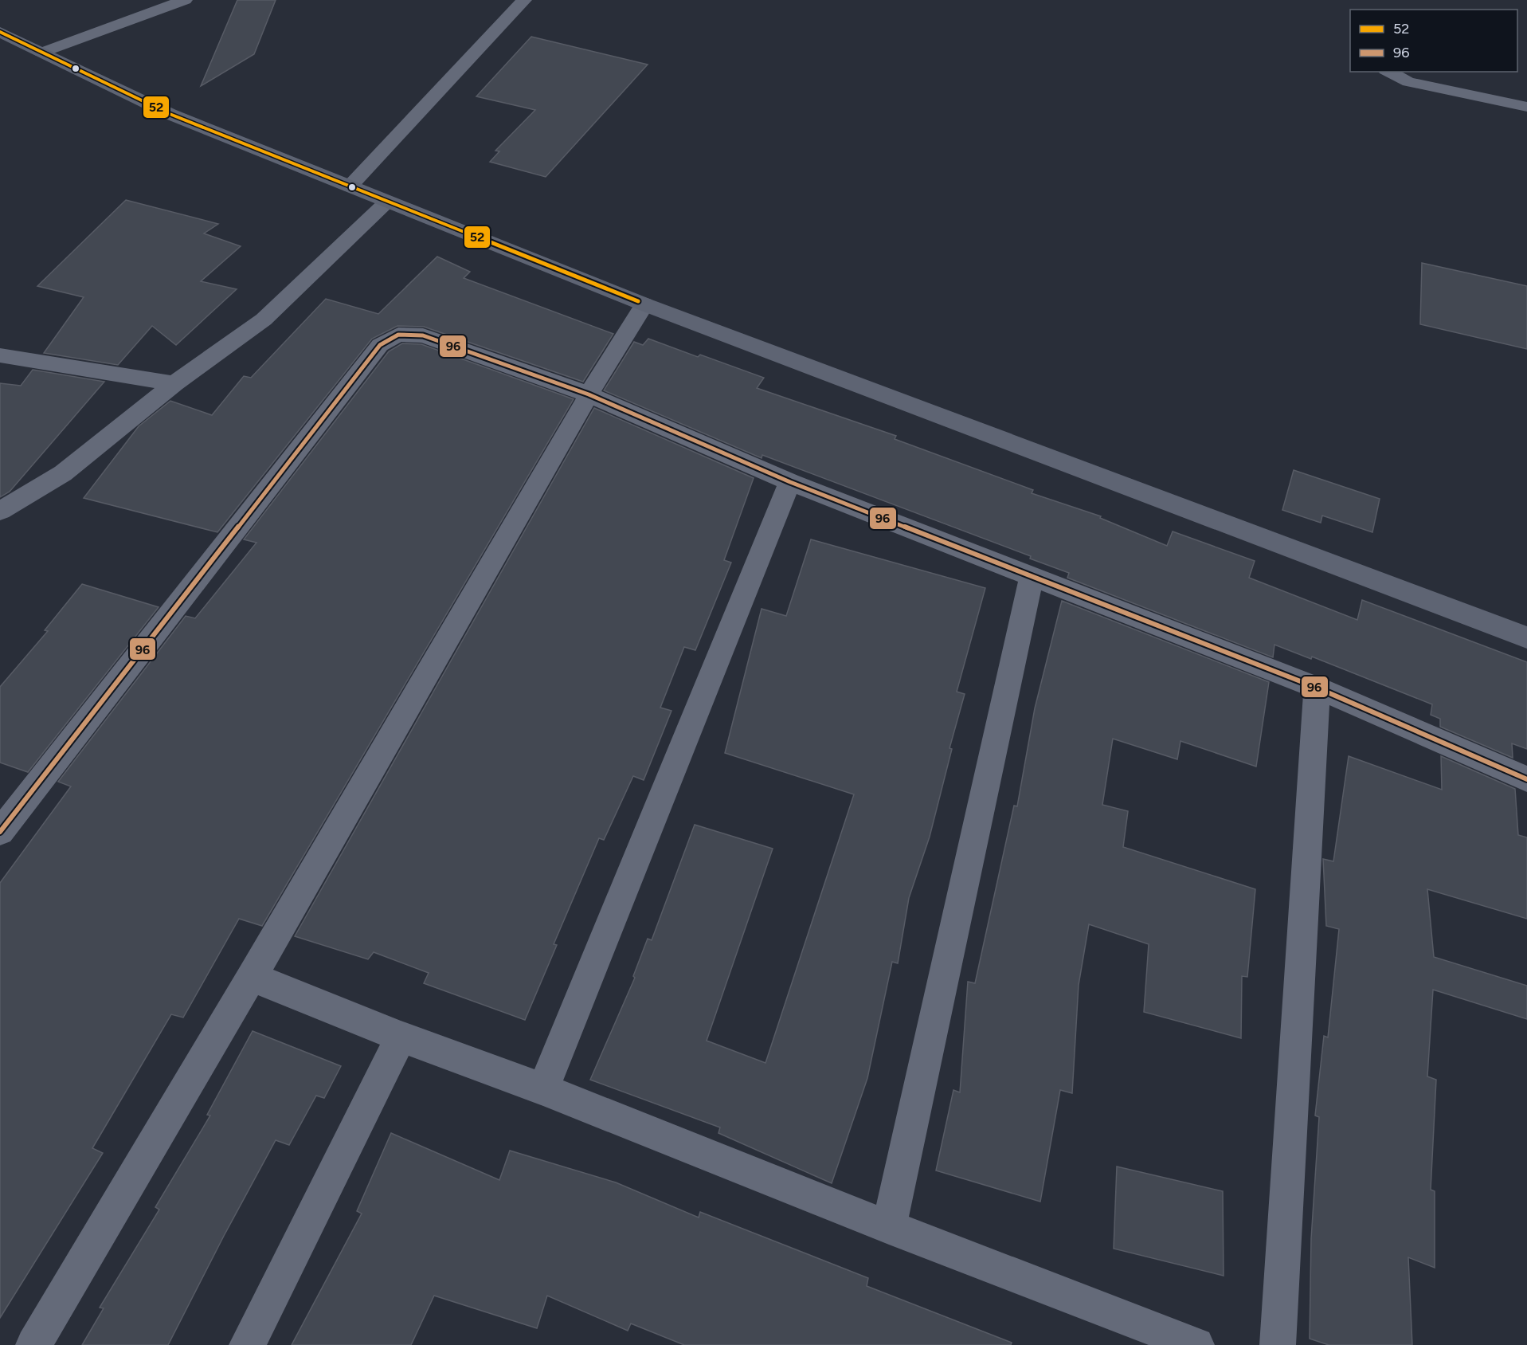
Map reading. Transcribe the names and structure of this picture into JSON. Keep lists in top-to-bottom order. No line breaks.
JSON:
{"lines":["transit line 52","transit line 96"],"legend":["52","96"]}
